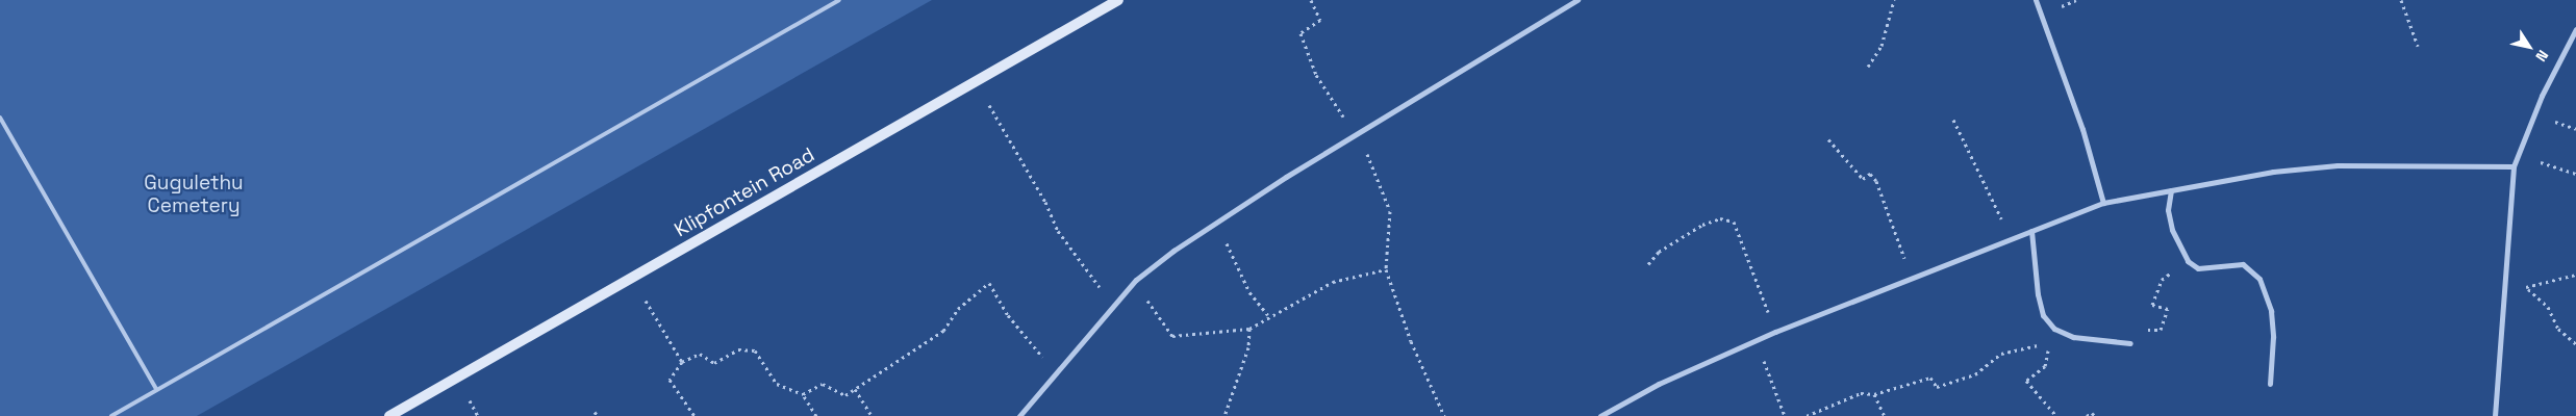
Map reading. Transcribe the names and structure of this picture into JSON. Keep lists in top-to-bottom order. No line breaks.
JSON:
{"streets":{"main road":["Klipfontein Road"]},"parks":["Gugulethu Cemetery"],"north":"bottom right"}
